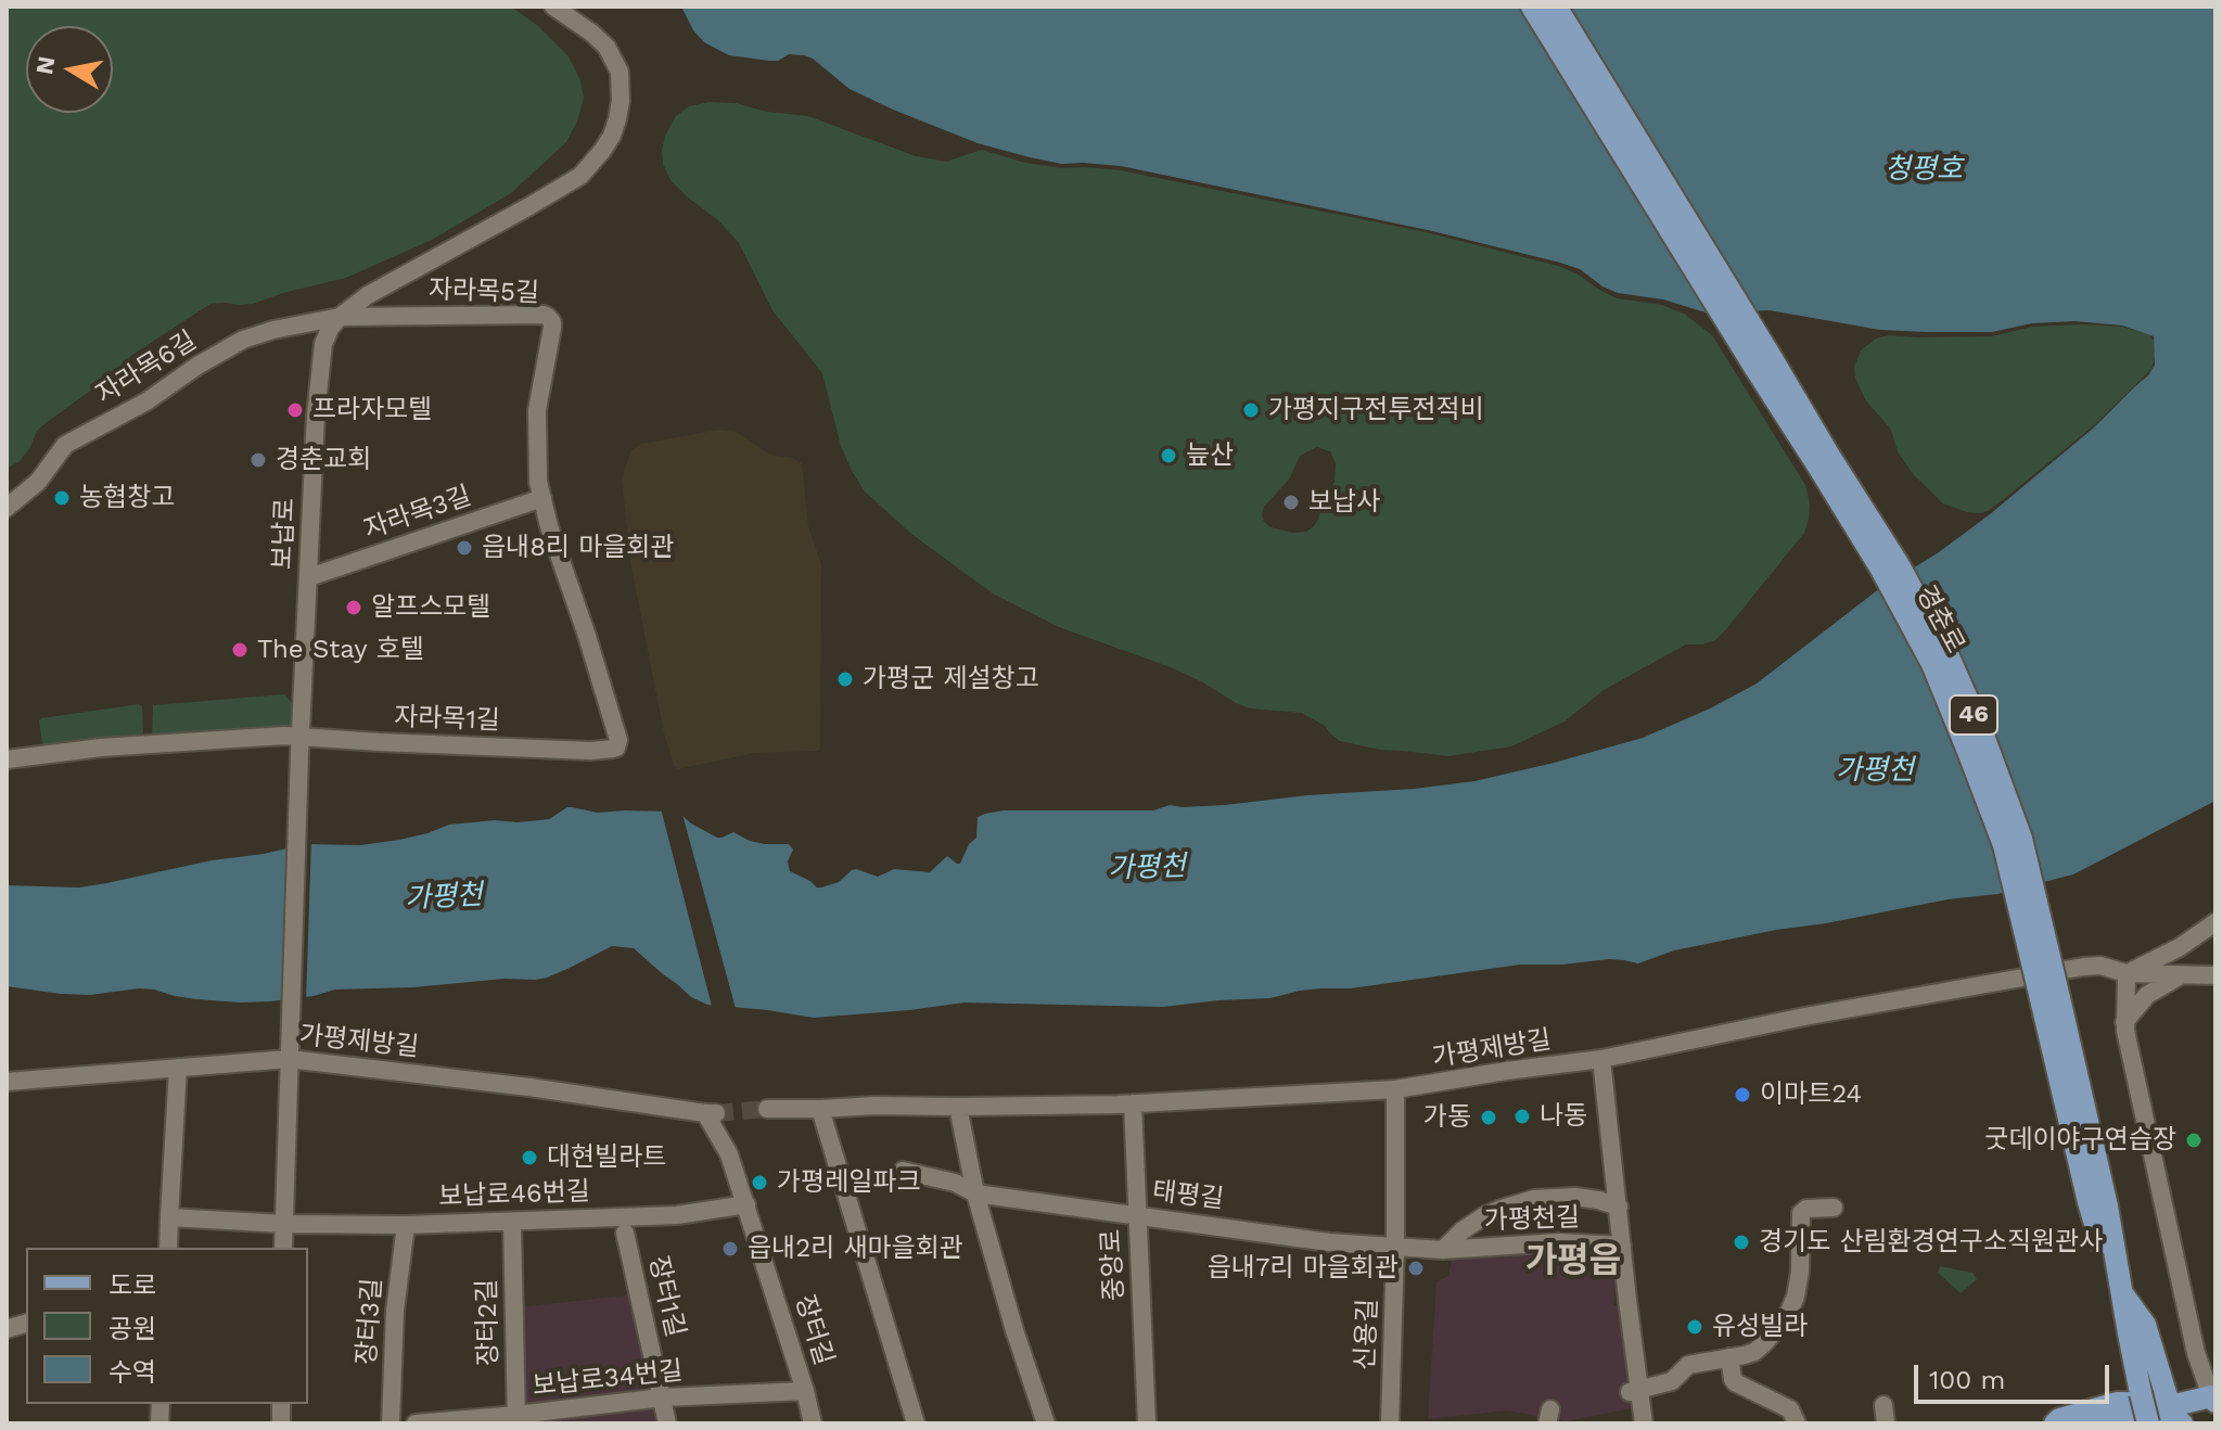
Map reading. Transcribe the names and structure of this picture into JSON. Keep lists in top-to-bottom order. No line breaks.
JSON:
{"streets":{"main road":["경춘로","46"],"street":["자라목5길","자라목6길","자라목3길","보납로","자라목1길","가평제방길","보납로46번길","태평길","가평천길","중앙로","장터1길","장터3길","장터2길","장터길","신용길","보납로34번길"]},"crossings":[["자라목5길","자라목6길"],["자라목5길","자라목3길"],["자라목5길","보납로"],["자라목5길","자라목1길"],["자라목6길","보납로"],["자라목3길","보납로"],["자라목3길","자라목1길"],["보납로","자라목1길"],["보납로","가평제방길"],["보납로","보납로46번길"],["가평제방길","보납로46번길"],["가평제방길","가평천길"],["가평제방길","중앙로"],["가평제방길","장터길"],["가평제방길","신용길"],["보납로46번길","장터3길"],["보납로46번길","장터2길"],["보납로46번길","장터길"],["태평길","중앙로"],["태평길","신용길"],["장터1길","보납로34번길"],["장터2길","보납로34번길"],["장터길","보납로34번길"]],"districts":["가평읍"],"water":["청평호","가평천"],"places":["프라자모텔","가평지구전투전적비","늪산","경춘교회","농협창고","보납사","읍내8리 마을회관","알프스모텔","The Stay 호텔","가평군 제설창고","이마트24","나동","가동","굿데이야구연습장","대현빌라트","가평레일파크","경기도 산림환경연구소직원관사","읍내2리 새마을회관","읍내7리 마을회관","유성빌라"],"legend":["도로","공원","수역"],"scale_bar":"100 m","north":"left"}
